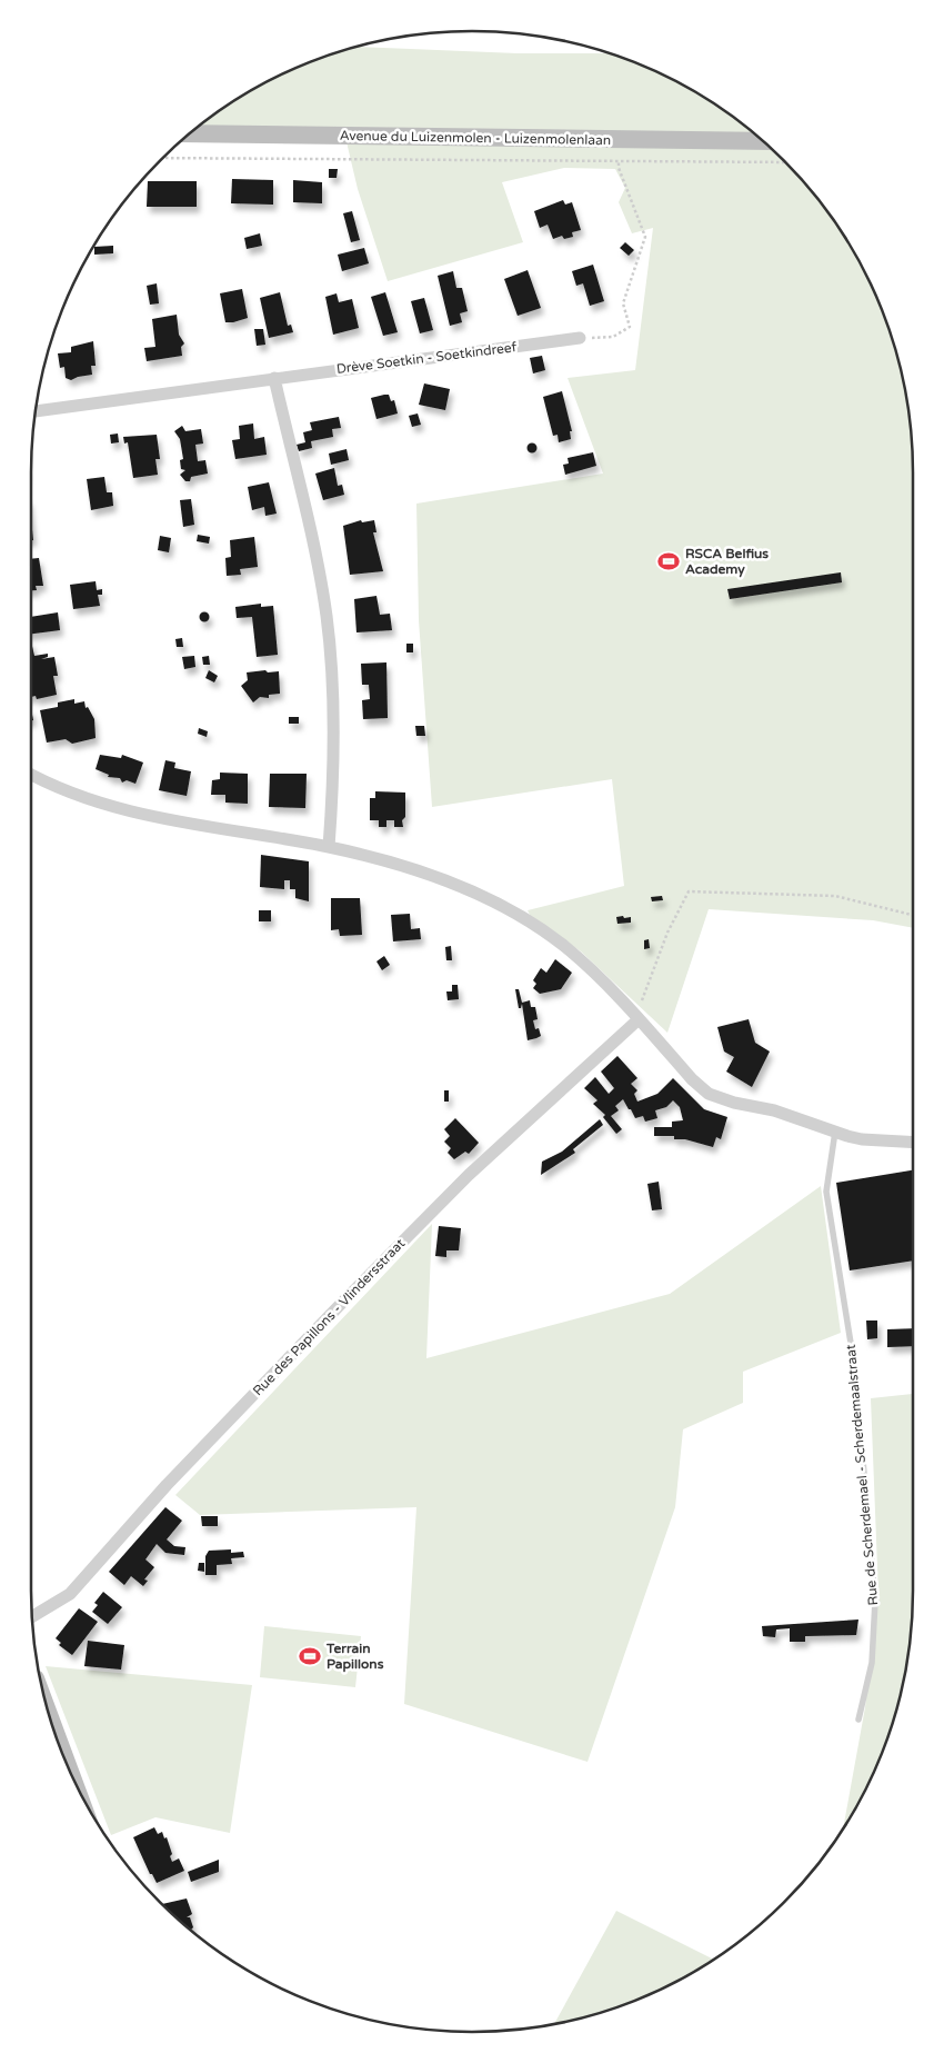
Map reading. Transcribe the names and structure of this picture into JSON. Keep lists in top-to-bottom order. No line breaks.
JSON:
{"streets":{"street":["Avenue du Luizenmolen - Luizenmolenlaan","Drève Soetkin - Soetkindreef","Rue des Papillons - Vlindersstraat"],"lane":["Rue de Scherdemael - Scherdemaalstraat"]},"places":{"sports":["RSCA Belfius Academy","Terrain Papillons"]}}
